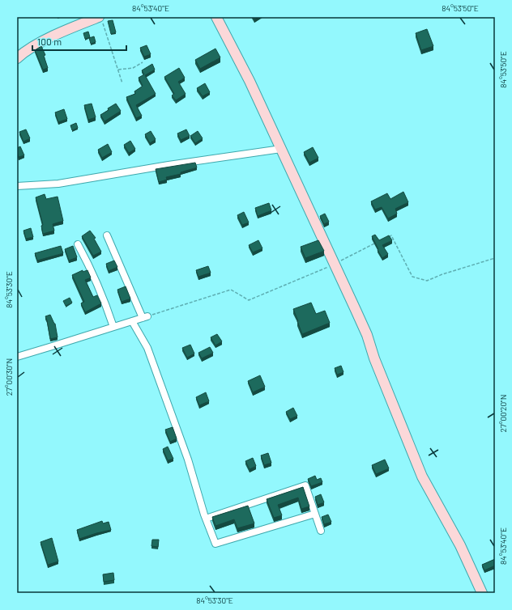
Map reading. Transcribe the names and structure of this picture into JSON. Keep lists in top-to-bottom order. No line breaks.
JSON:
{"scale_bar":"100 m","coordinates":["84°53'40\"E","84°53'50\"E","84°53'30\"E","27°00'30\"N","27°00'20\"N"]}
